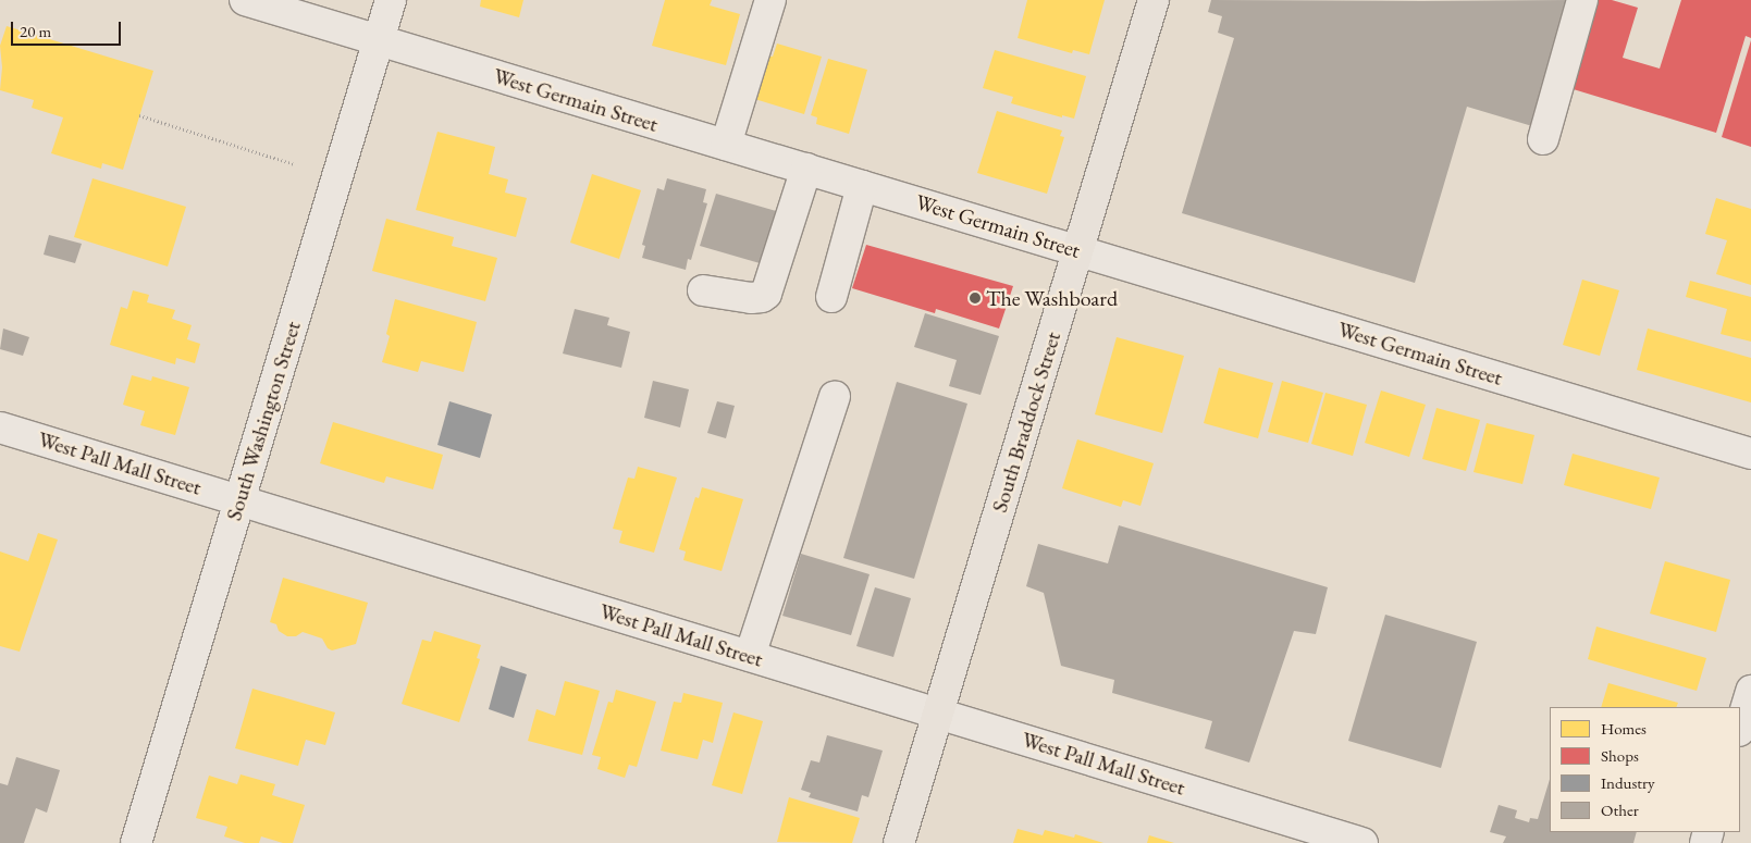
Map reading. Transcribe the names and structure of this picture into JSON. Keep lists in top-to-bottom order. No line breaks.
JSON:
{"streets":{"main road":["South Braddock Street"],"street":["West Germain Street","South Washington Street","West Pall Mall Street"]},"crossings":[["West Germain Street","South Washington Street"],["West Germain Street","South Braddock Street"],["South Washington Street","West Pall Mall Street"],["South Braddock Street","West Pall Mall Street"]],"places":["The Washboard"],"legend":["Homes","Shops","Industry","Other"],"scale_bar":"20 m"}
